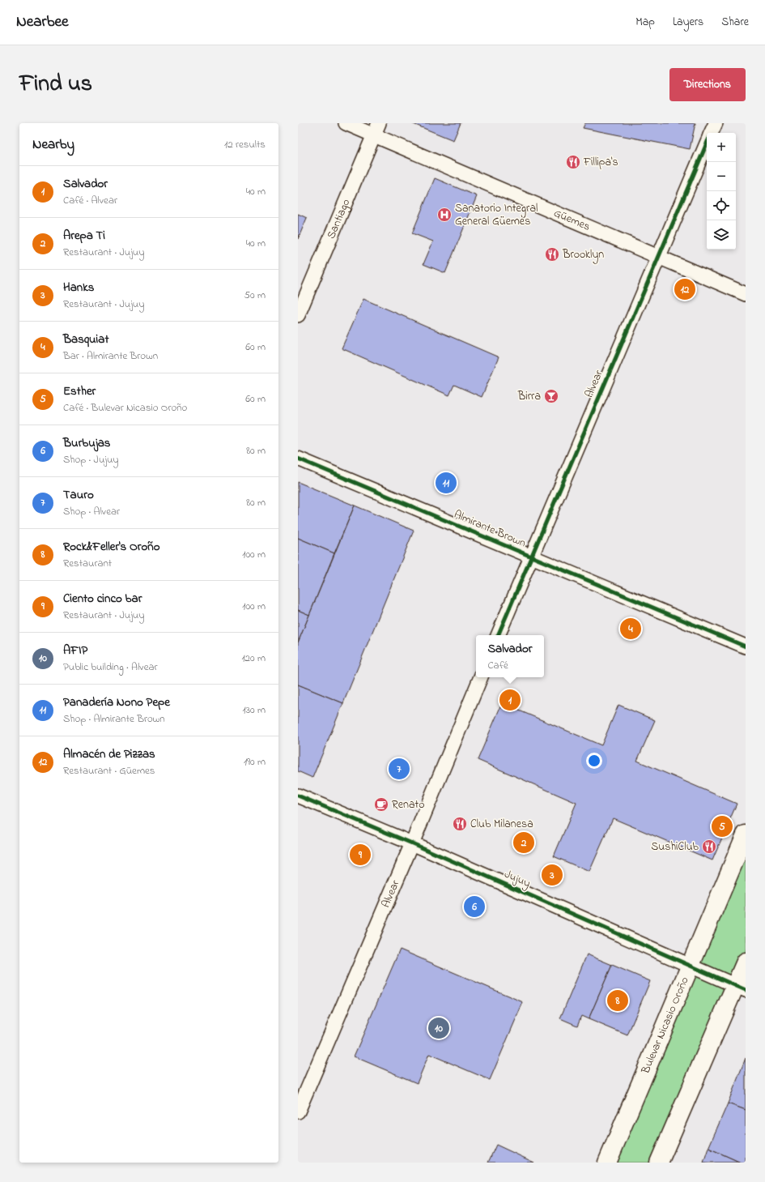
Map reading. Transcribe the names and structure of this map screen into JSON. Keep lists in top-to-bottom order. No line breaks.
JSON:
{"streets":{"main road":["Bulevar Nicasio Oroño"],"street":["Santiago","Güemes","Alvear","Almirante Brown","Jujuy"]},"crossings":[["Santiago","Güemes"],["Güemes","Alvear"],["Alvear","Almirante Brown"],["Alvear","Jujuy"],["Jujuy","Bulevar Nicasio Oroño"]],"places":{"restaurant":["Fillipa's","Brooklyn","Club Milanesa","SushiClub"],"hospital":["Sanatorio Integral General Güemes"],"bar":["Birra"],"cafe":["Renato"]},"page":{"header":"Nearbee","nav":["Map","Layers","Share"],"title":"Find us","buttons":"Directions","heading":["Nearby","12 results"],"map_buttons":["+","−"],"list":[{"mark":"1","name":"Salvador","note":"Café · Alvear","value":"40 m"},{"mark":"2","name":"Arepa Ti","note":"Restaurant · Jujuy","value":"40 m"},{"mark":"3","name":"Hanks","note":"Restaurant · Jujuy","value":"50 m"},{"mark":"4","name":"Basquiat","note":"Bar · Almirante Brown","value":"60 m"},{"mark":"5","name":"Esther","note":"Café · Bulevar Nicasio Oroño","value":"60 m"},{"mark":"6","name":"Burbujas","note":"Shop · Jujuy","value":"80 m"},{"mark":"7","name":"Tauro","note":"Shop · Alvear","value":"80 m"},{"mark":"8","name":"Rock&Feller's Oroño","note":"Restaurant","value":"100 m"},{"mark":"9","name":"Ciento cinco bar","note":"Restaurant · Jujuy","value":"100 m"},{"mark":"10","name":"AFIP","note":"Public building · Alvear","value":"120 m"},{"mark":"11","name":"Panadería Nono Pepe","note":"Shop · Almirante Brown","value":"130 m"},{"mark":"12","name":"Almacén de Pizzas","note":"Restaurant · Güemes","value":"190 m"}],"pins":["12","11","4","1","7","5","2","9","3","6","8","10"],"popup":["Salvador","Café"]}}
